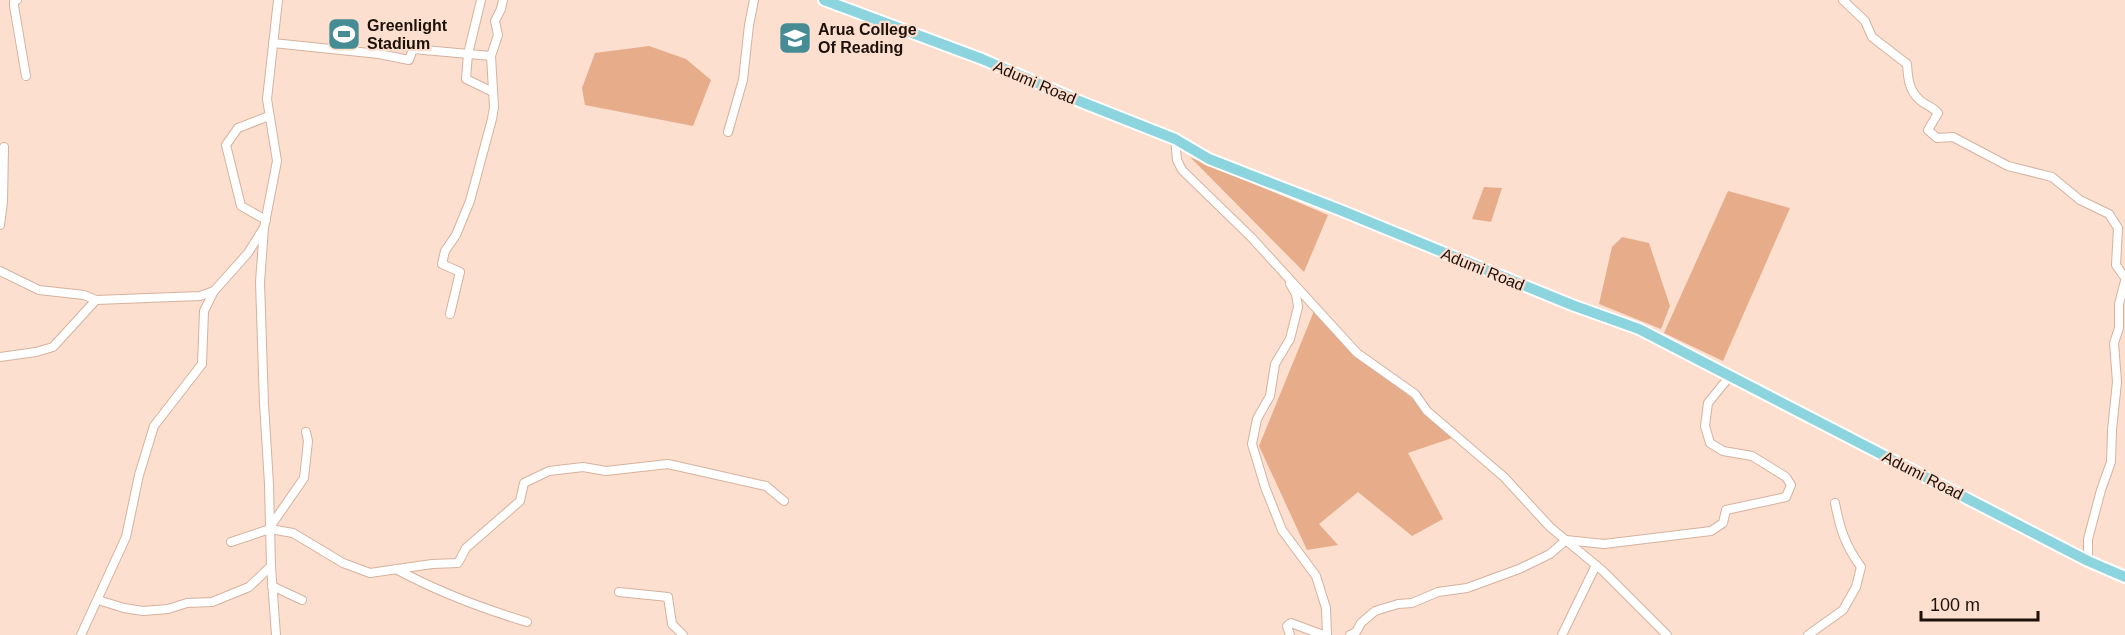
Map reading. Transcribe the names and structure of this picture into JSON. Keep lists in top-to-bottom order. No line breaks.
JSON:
{"streets":{"main road":["Adumi Road"]},"places":{"sports":["Greenlight Stadium"],"school or university":["Arua College Of Reading"]},"scale_bar":"100 m"}
